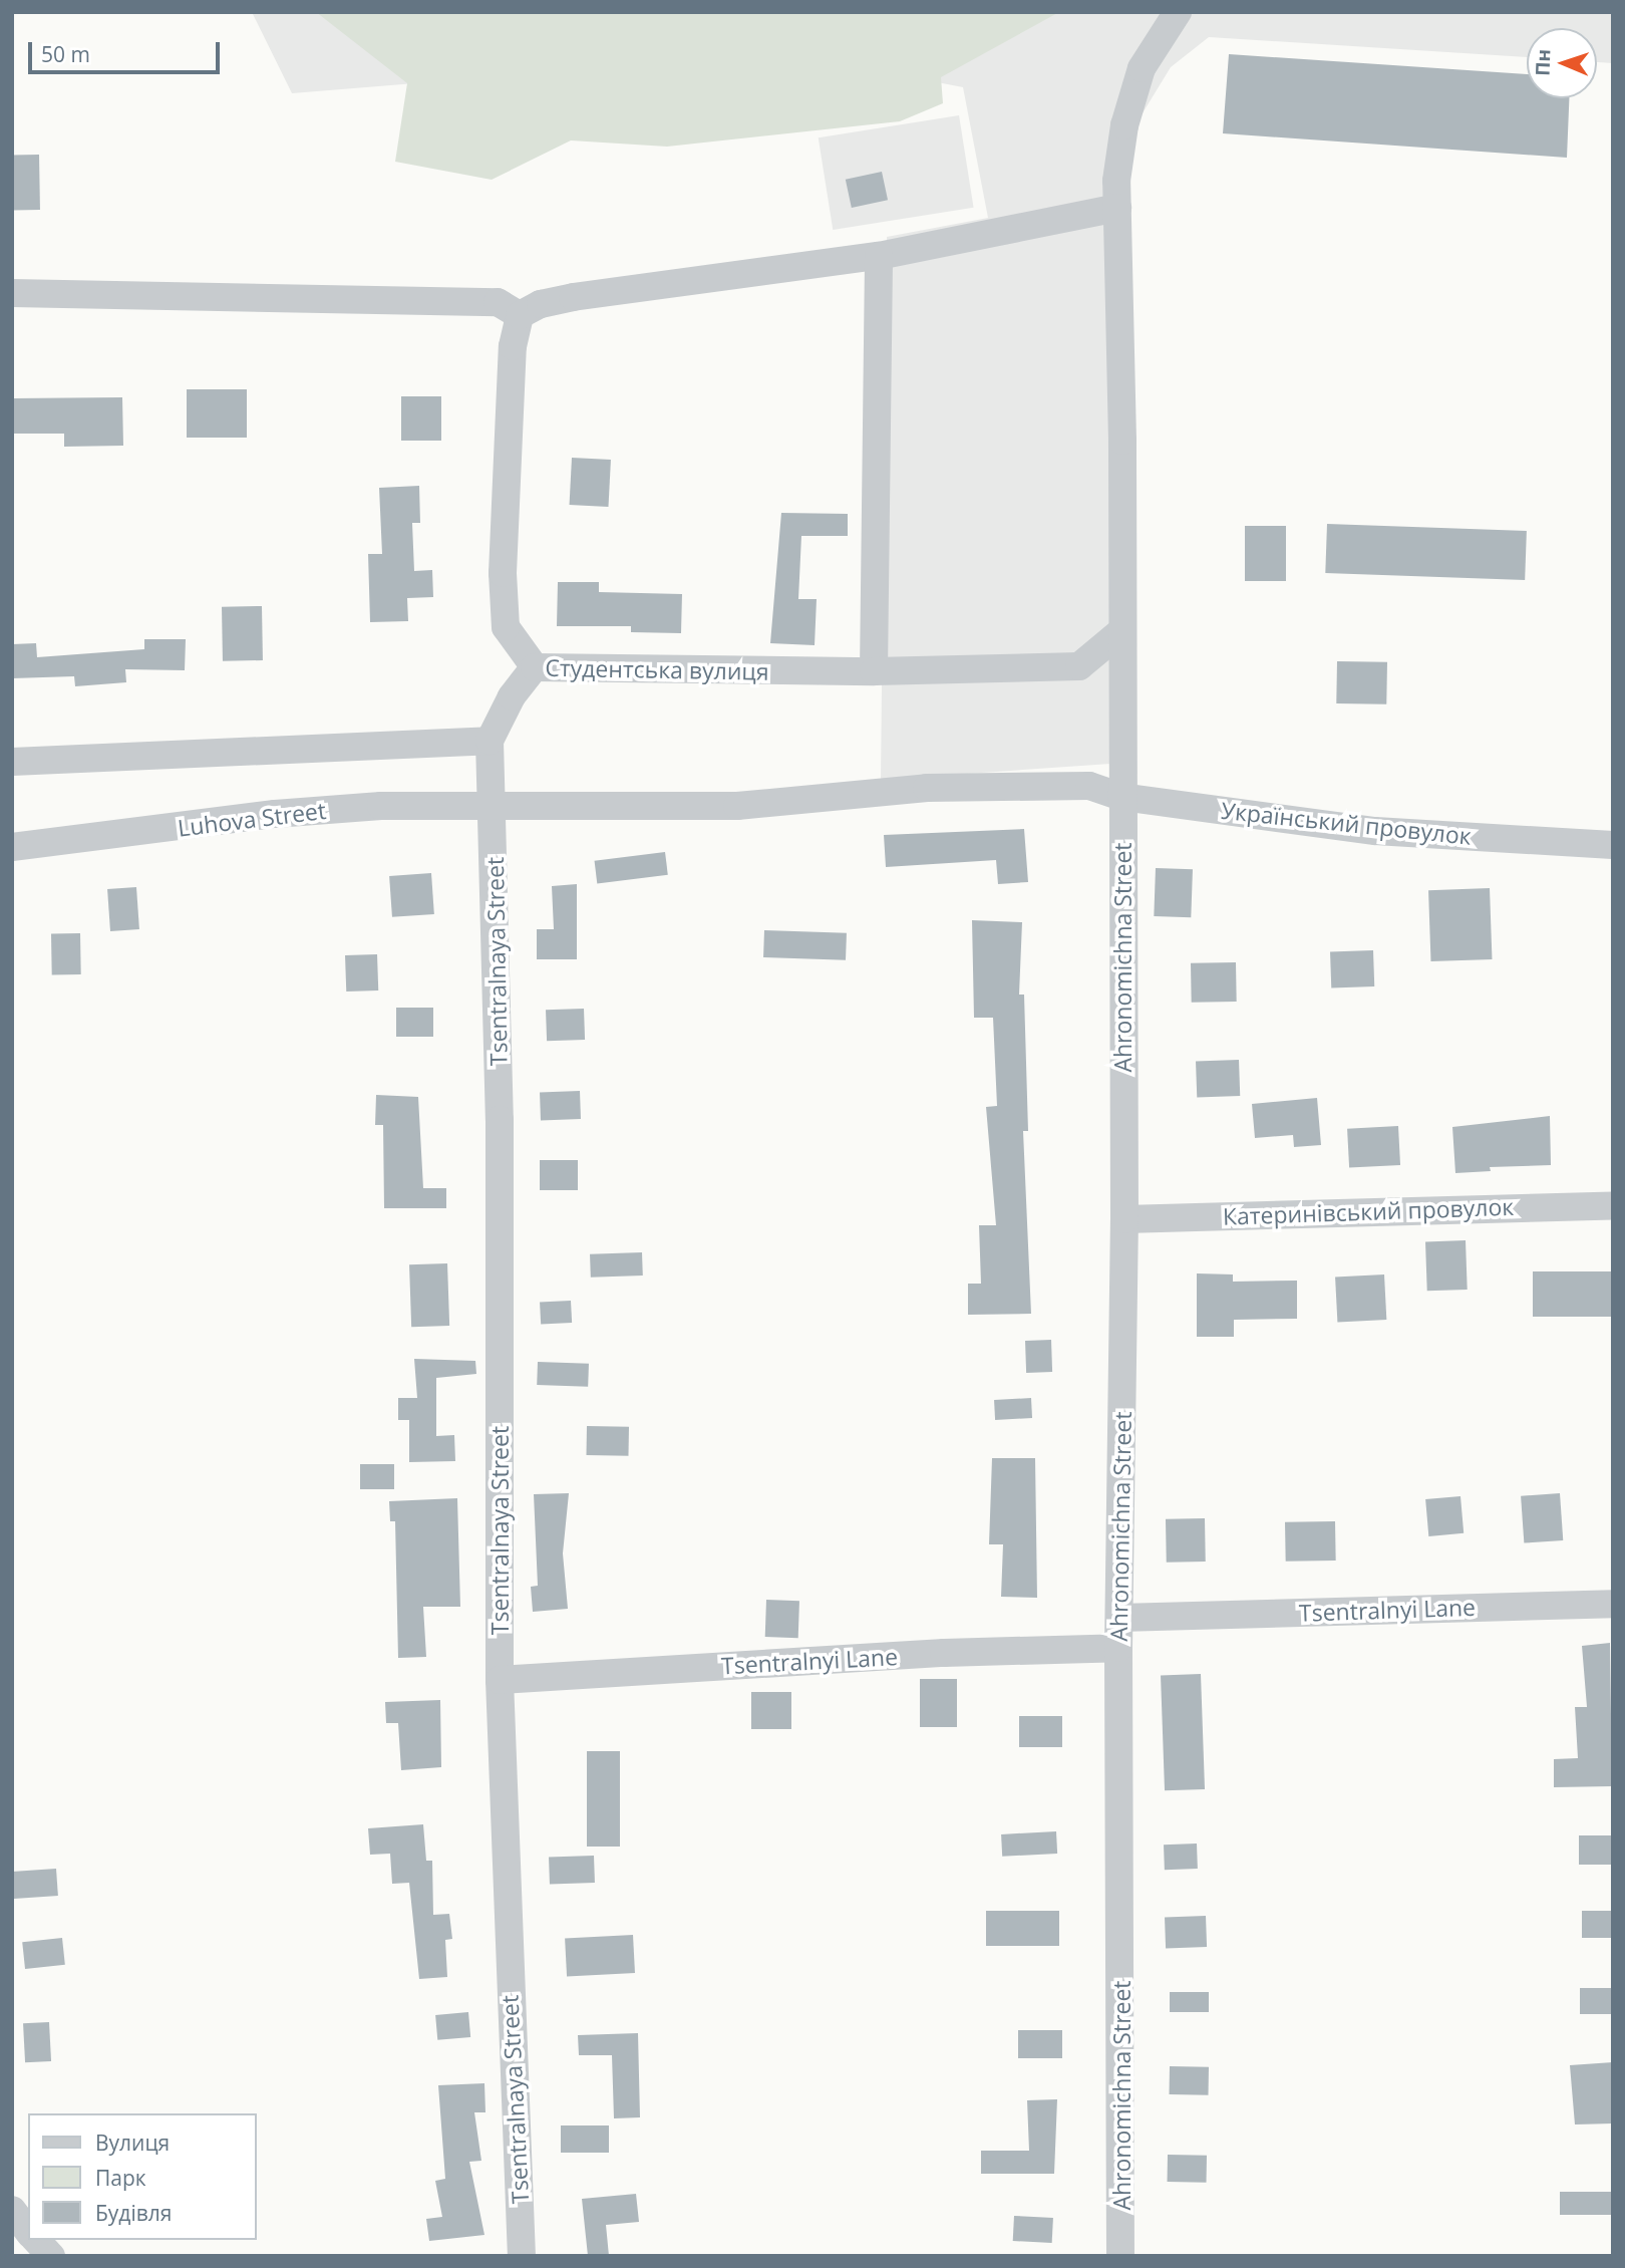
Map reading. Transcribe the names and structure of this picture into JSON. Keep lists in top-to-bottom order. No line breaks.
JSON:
{"streets":{"street":["Студентська вулиця","Luhova Street","Український провулок","Ahronomichna Street","Tsentralnaya Street","Катеринівський провулок","Tsentralnyi Lane"]},"crossings":[["Студентська вулиця","Ahronomichna Street"],["Студентська вулиця","Tsentralnaya Street"],["Luhova Street","Український провулок"],["Luhova Street","Tsentralnaya Street"],["Український провулок","Ahronomichna Street"],["Український провулок","Tsentralnaya Street"],["Ahronomichna Street","Катеринівський провулок"],["Ahronomichna Street","Tsentralnyi Lane"],["Tsentralnaya Street","Tsentralnyi Lane"]],"legend":["Вулиця","Парк","Будівля"],"scale_bar":"50 m","north":"left"}
